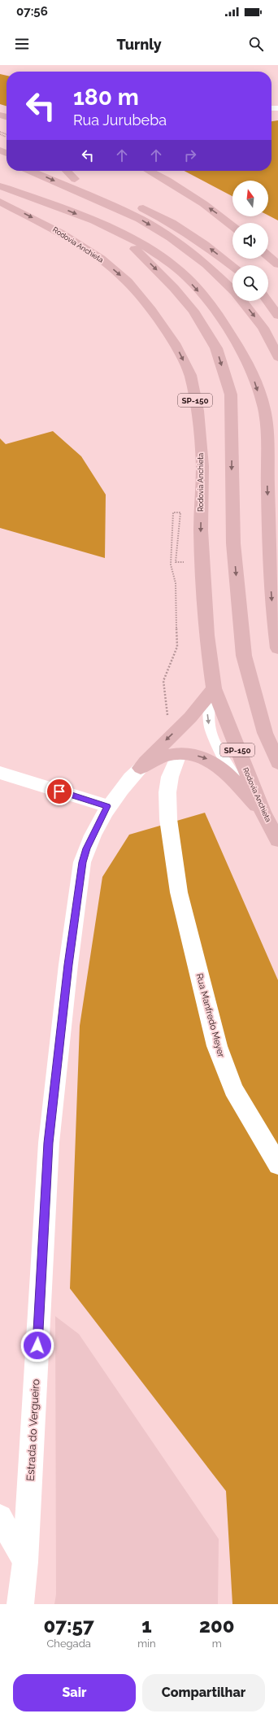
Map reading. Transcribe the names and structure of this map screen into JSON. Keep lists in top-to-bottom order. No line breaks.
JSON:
{"streets":{"highway":["Rodovia Anchieta","SP-150"],"street":["Rua Manfredo Meyer","Estrada do Vergueiro"]},"north":"top","page":{"status":"07:56","header":"Turnly","turn":["180 m","Rua Jurubeba"],"eta":["07:57","Chegada","1","min","200","m"],"buttons":["Sair","Compartilhar"]}}
